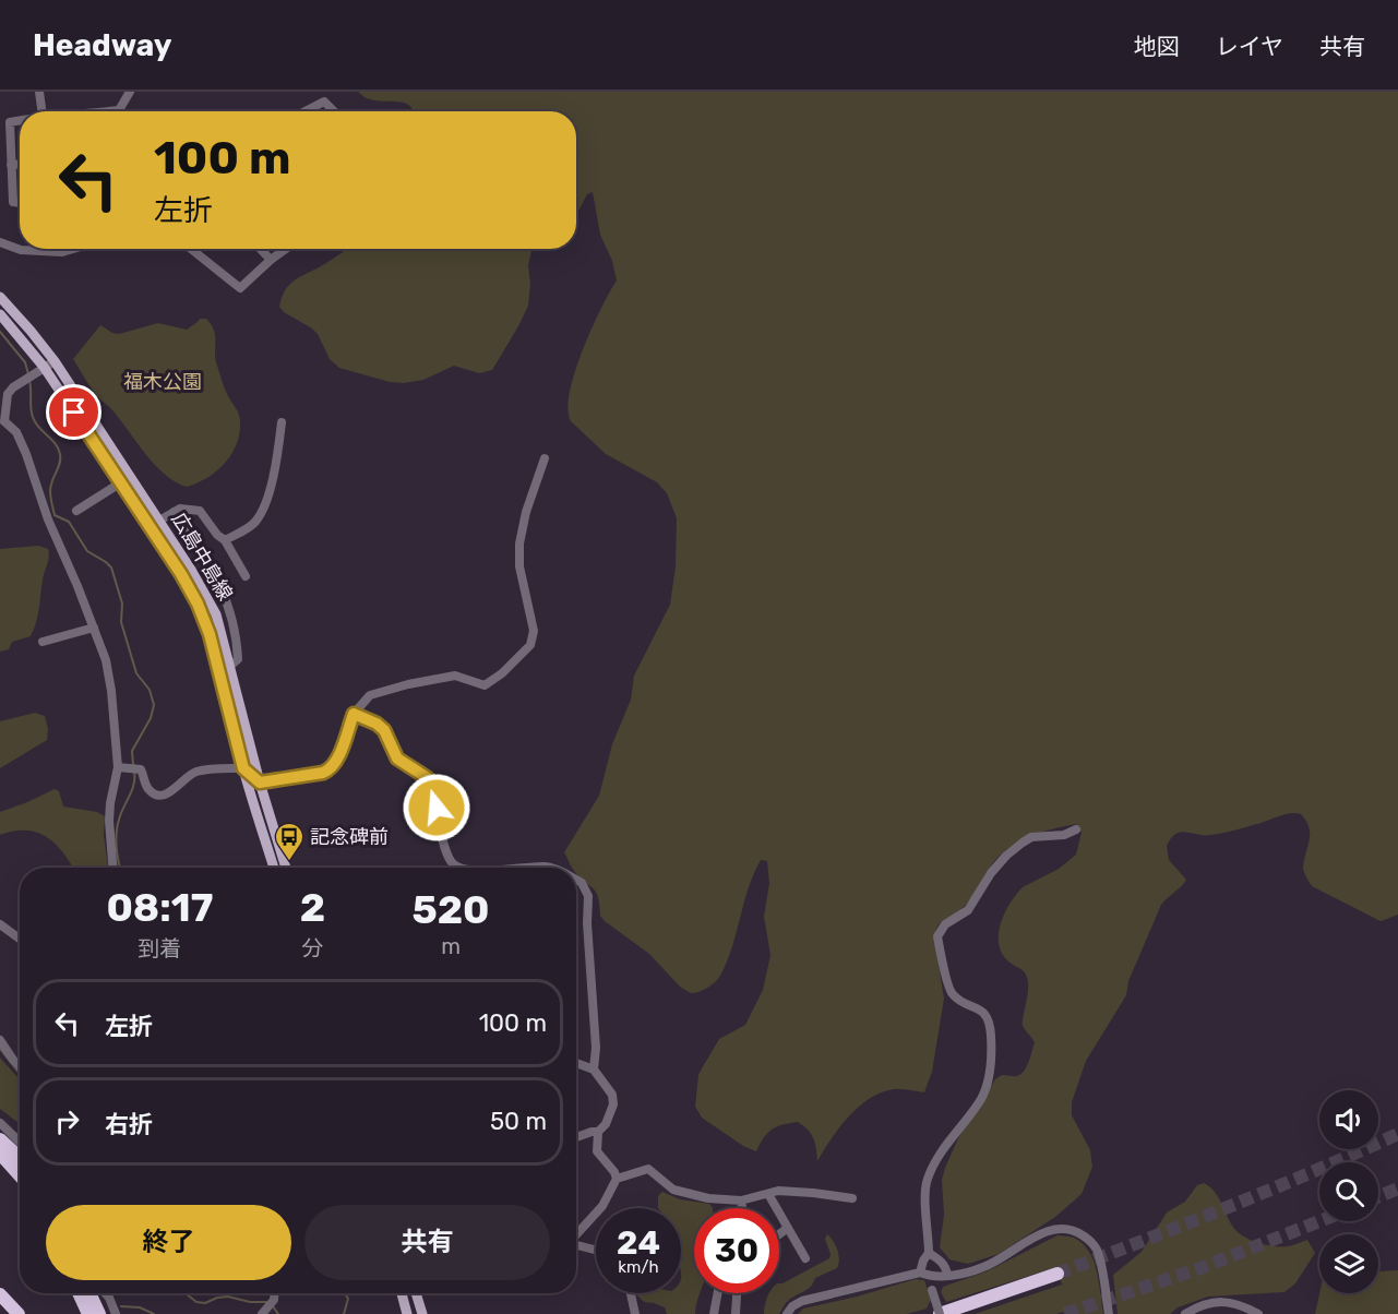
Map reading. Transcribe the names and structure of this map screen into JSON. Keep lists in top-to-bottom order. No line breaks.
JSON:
{"streets":{"main road":["広島中島線"]},"parks":["福木公園"],"places":{"bus stop":["記念碑前"]},"page":{"header":"Headway","nav":["地図","レイヤ","共有"],"turn":["100 m","左折"],"eta":["08:17","到着","2","分","520","m"],"list":[{"name":"左折","value":"100 m"},{"name":"右折","value":"50 m"}],"buttons":["終了","共有"],"speed":"24 km/h","limit":"30"}}
